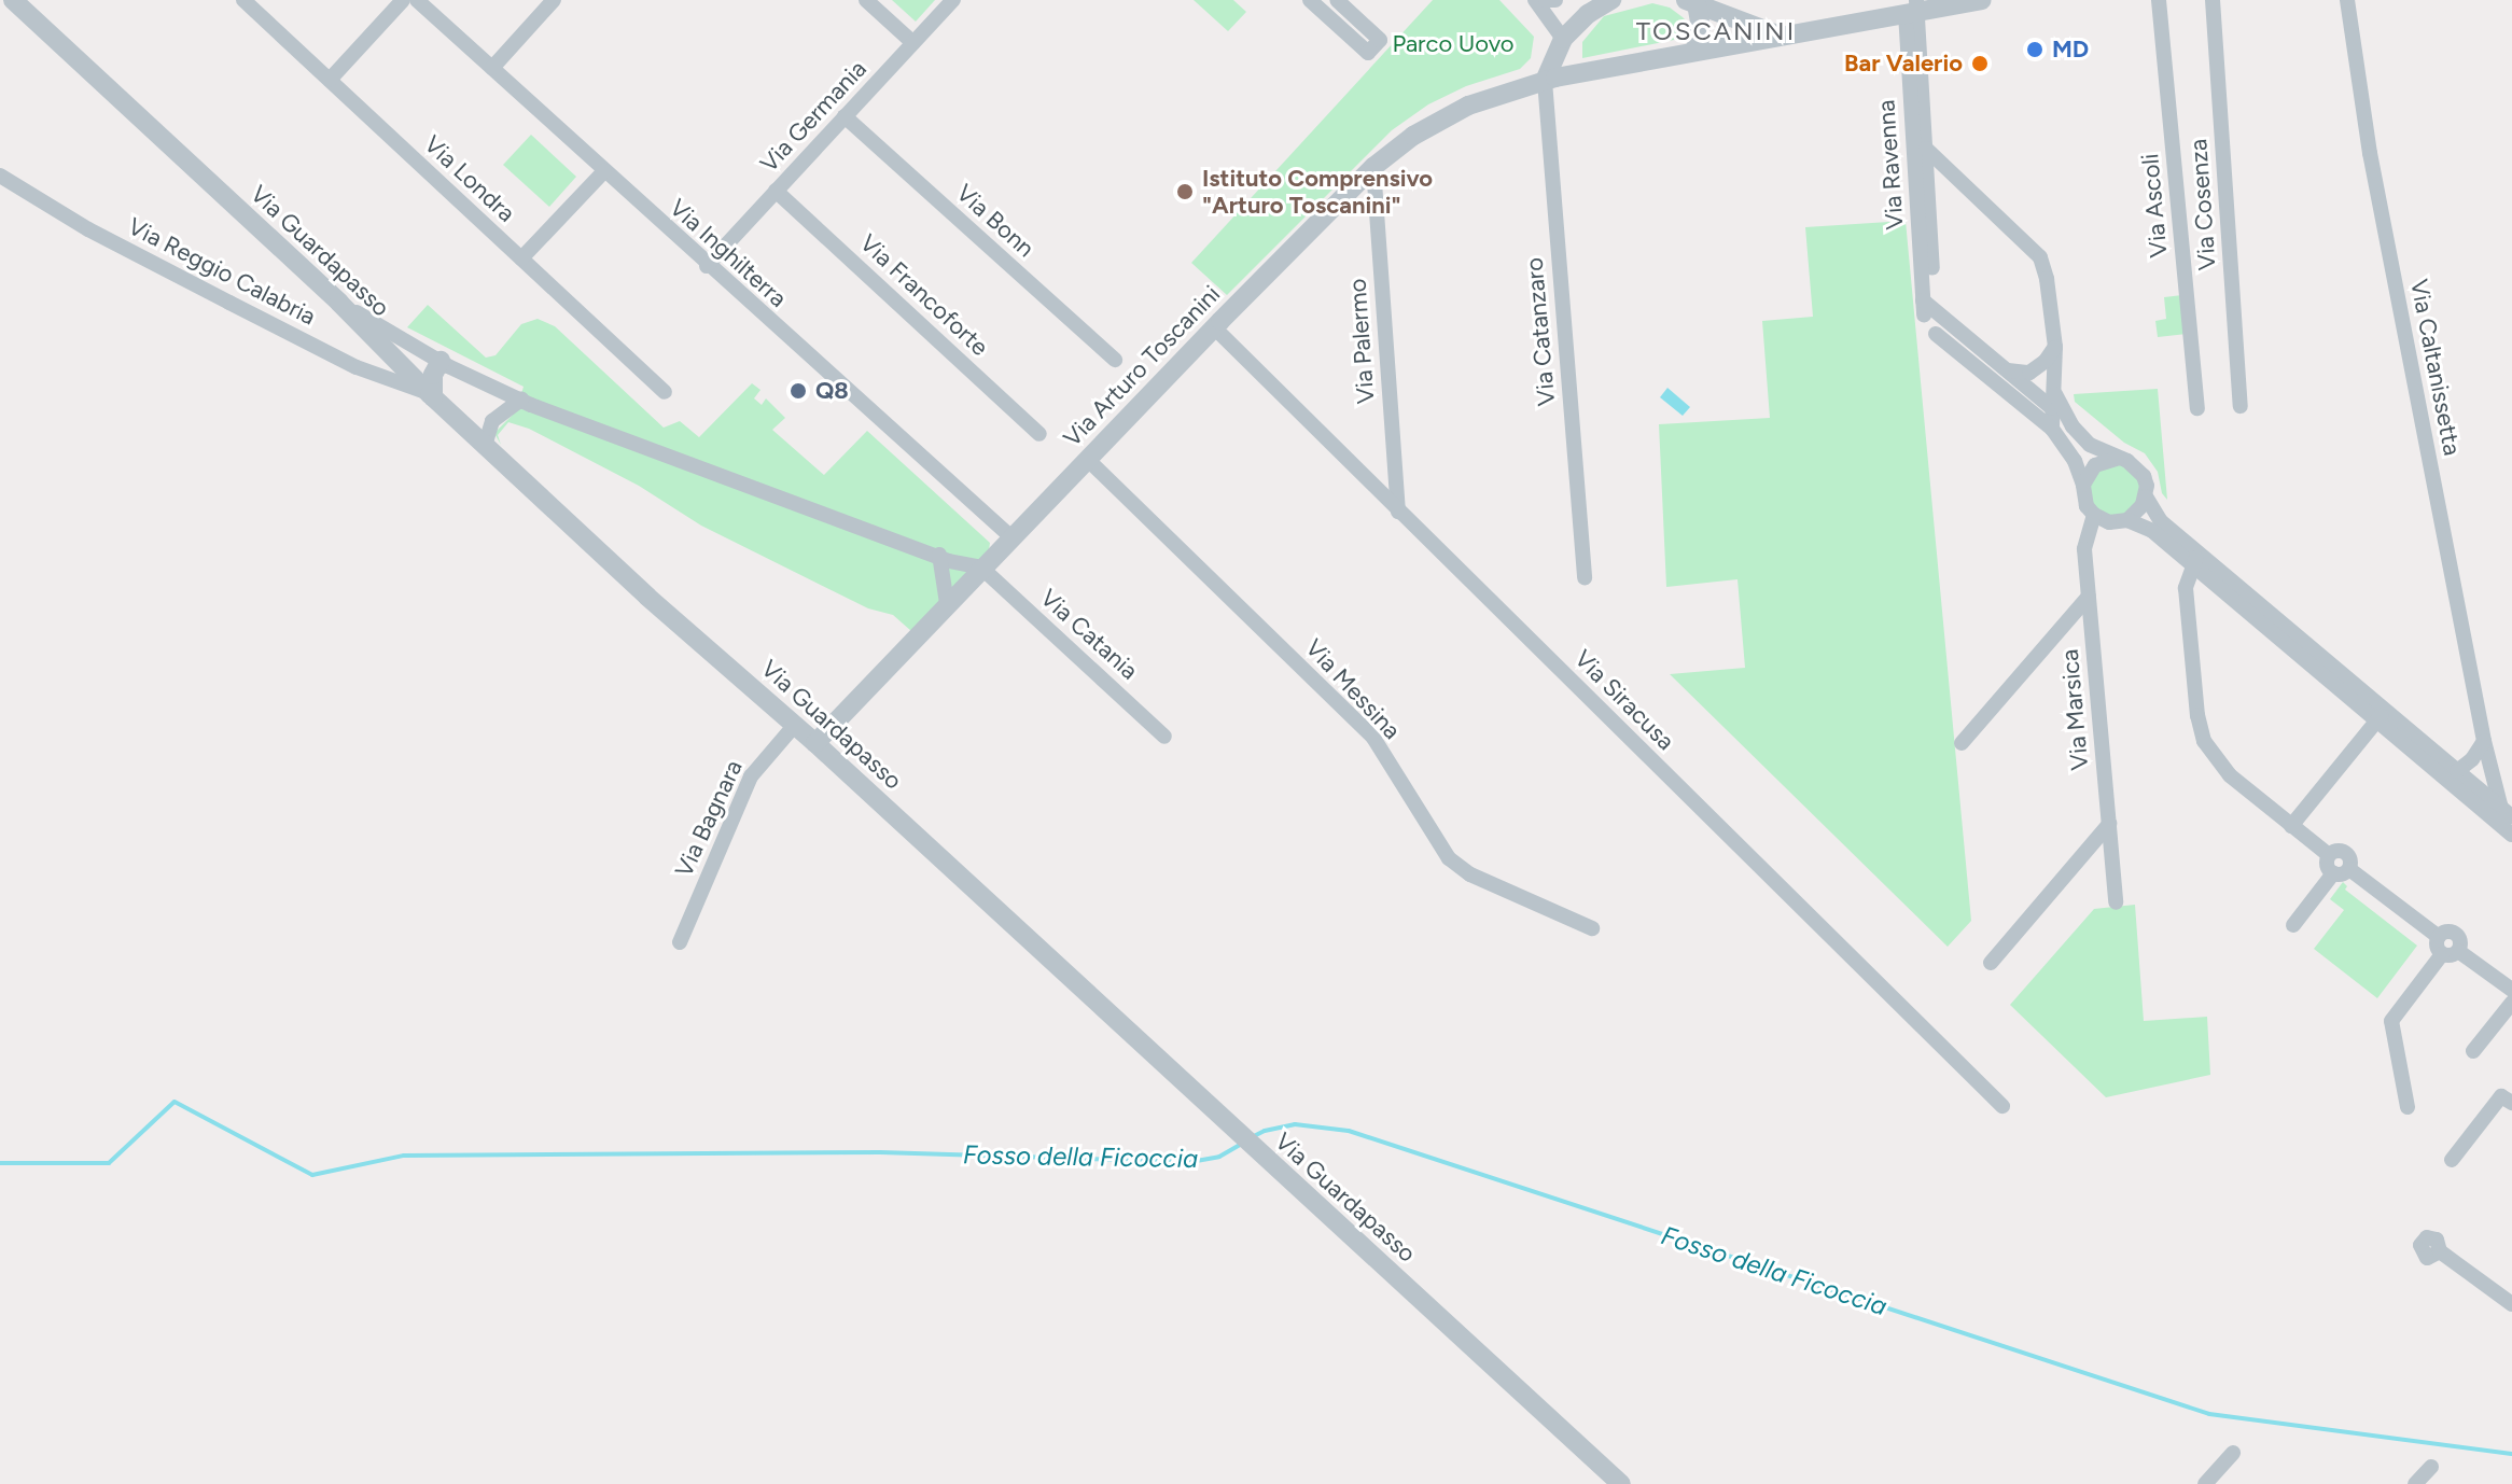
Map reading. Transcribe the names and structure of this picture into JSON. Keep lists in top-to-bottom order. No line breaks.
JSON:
{"streets":{"street":["Via Germania","Via Ravenna","Via Londra","Via Cosenza","Via Ascoli","Via Bonn","Via Guardapasso","Via Inghilterra","Via Reggio Calabria","Via Francoforte","Via Catanzaro","Via Palermo","Via Arturo Toscanini","Via Caltanissetta","Via Catania","Via Messina","Via Siracusa","Via Marsica","Via Bagnara"]},"crossings":[["Via Germania","Via Bonn"],["Via Germania","Via Inghilterra"],["Via Germania","Via Francoforte"],["Via Ravenna","Via Arturo Toscanini"],["Via Guardapasso","Via Reggio Calabria"],["Via Guardapasso","Via Arturo Toscanini"],["Via Guardapasso","Via Bagnara"],["Via Inghilterra","Via Arturo Toscanini"],["Via Catanzaro","Via Arturo Toscanini"],["Via Palermo","Via Arturo Toscanini"],["Via Palermo","Via Siracusa"],["Via Arturo Toscanini","Via Catania"],["Via Arturo Toscanini","Via Messina"],["Via Arturo Toscanini","Via Siracusa"],["Via Caltanissetta","Via Marsica"]],"districts":["TOSCANINI"],"water":["Fosso della Ficoccia"],"parks":["Parco Uovo"],"places":["MD","Bar Valerio","Istituto Comprensivo \"Arturo Toscanini\"","Q8"]}
